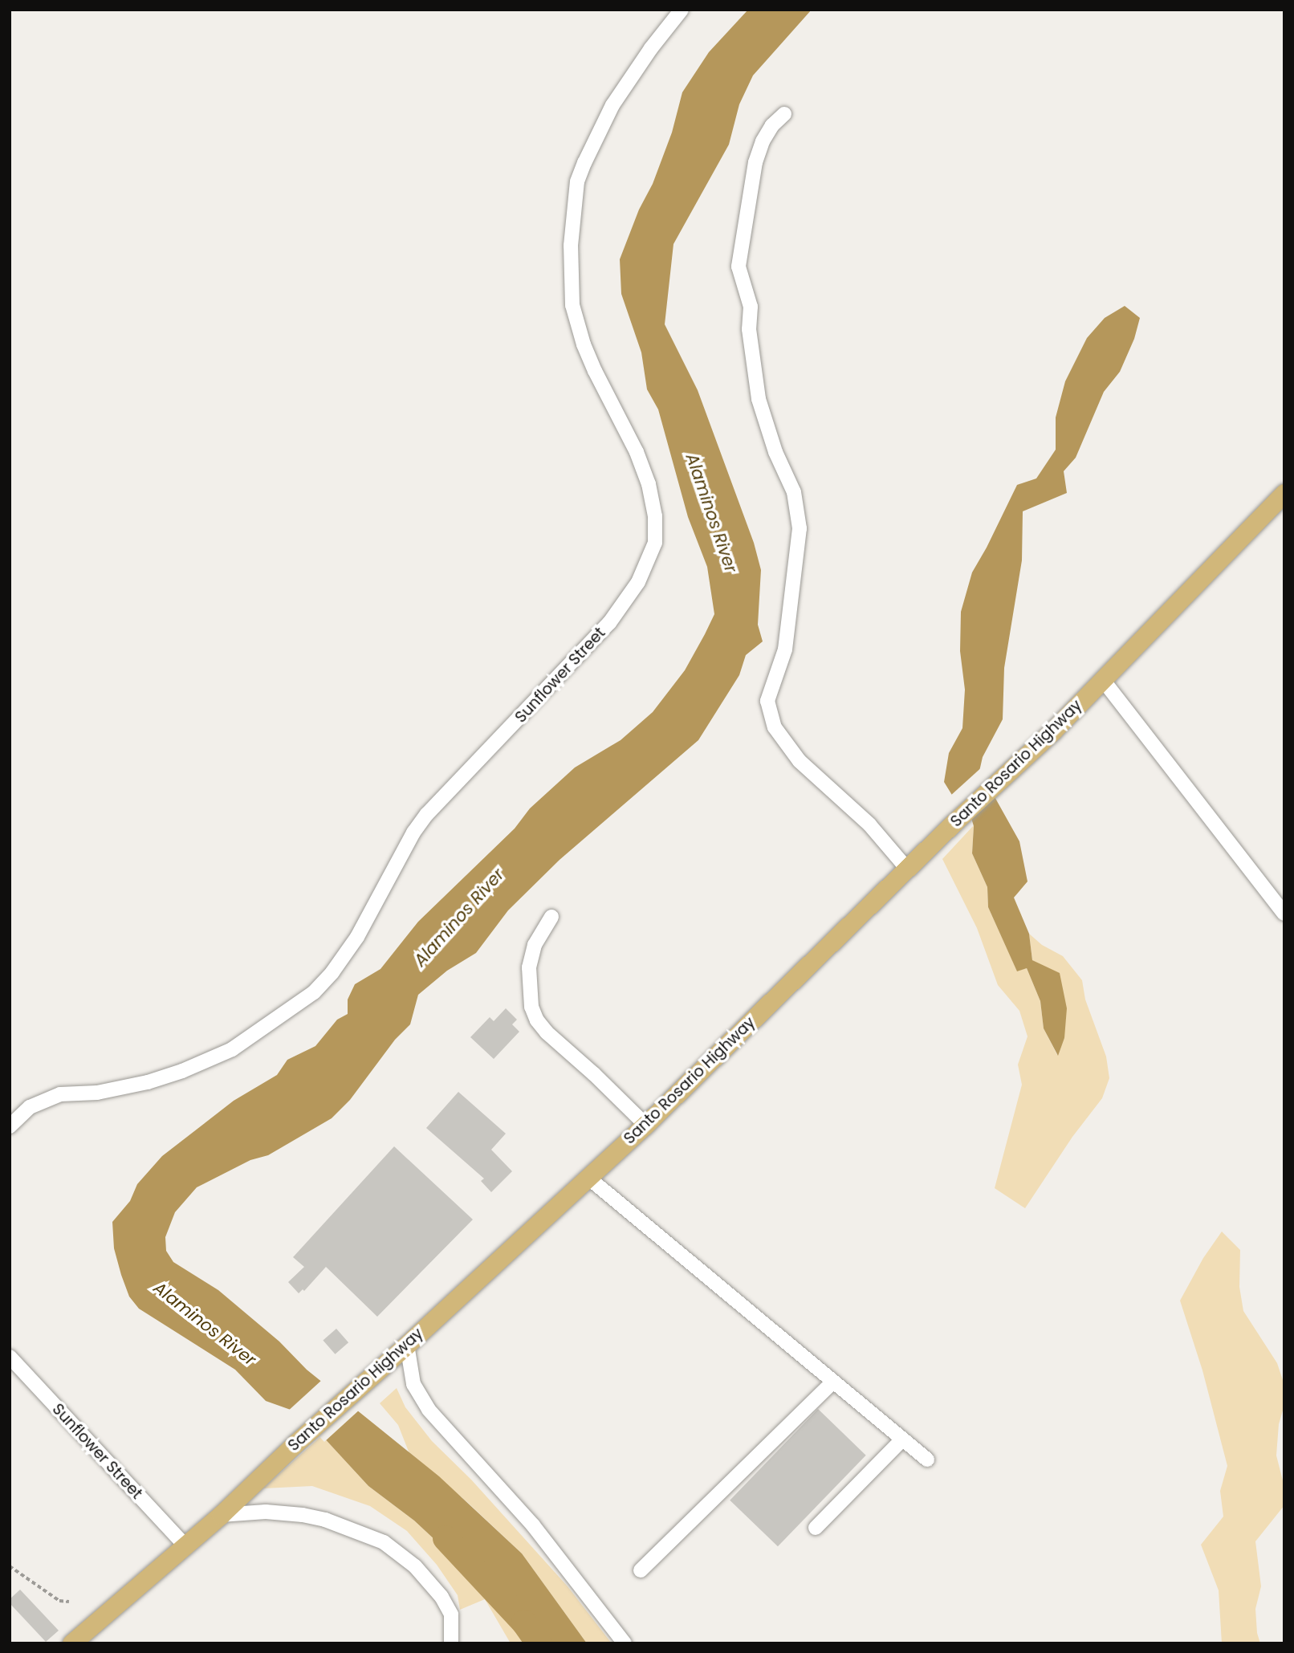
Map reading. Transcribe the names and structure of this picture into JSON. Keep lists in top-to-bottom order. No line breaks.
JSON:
{"streets":{"main road":["Santo Rosario Highway"],"street":["Sunflower Street"]},"crossings":[["Sunflower Street","Santo Rosario Highway"]],"water":["Alaminos River"]}
